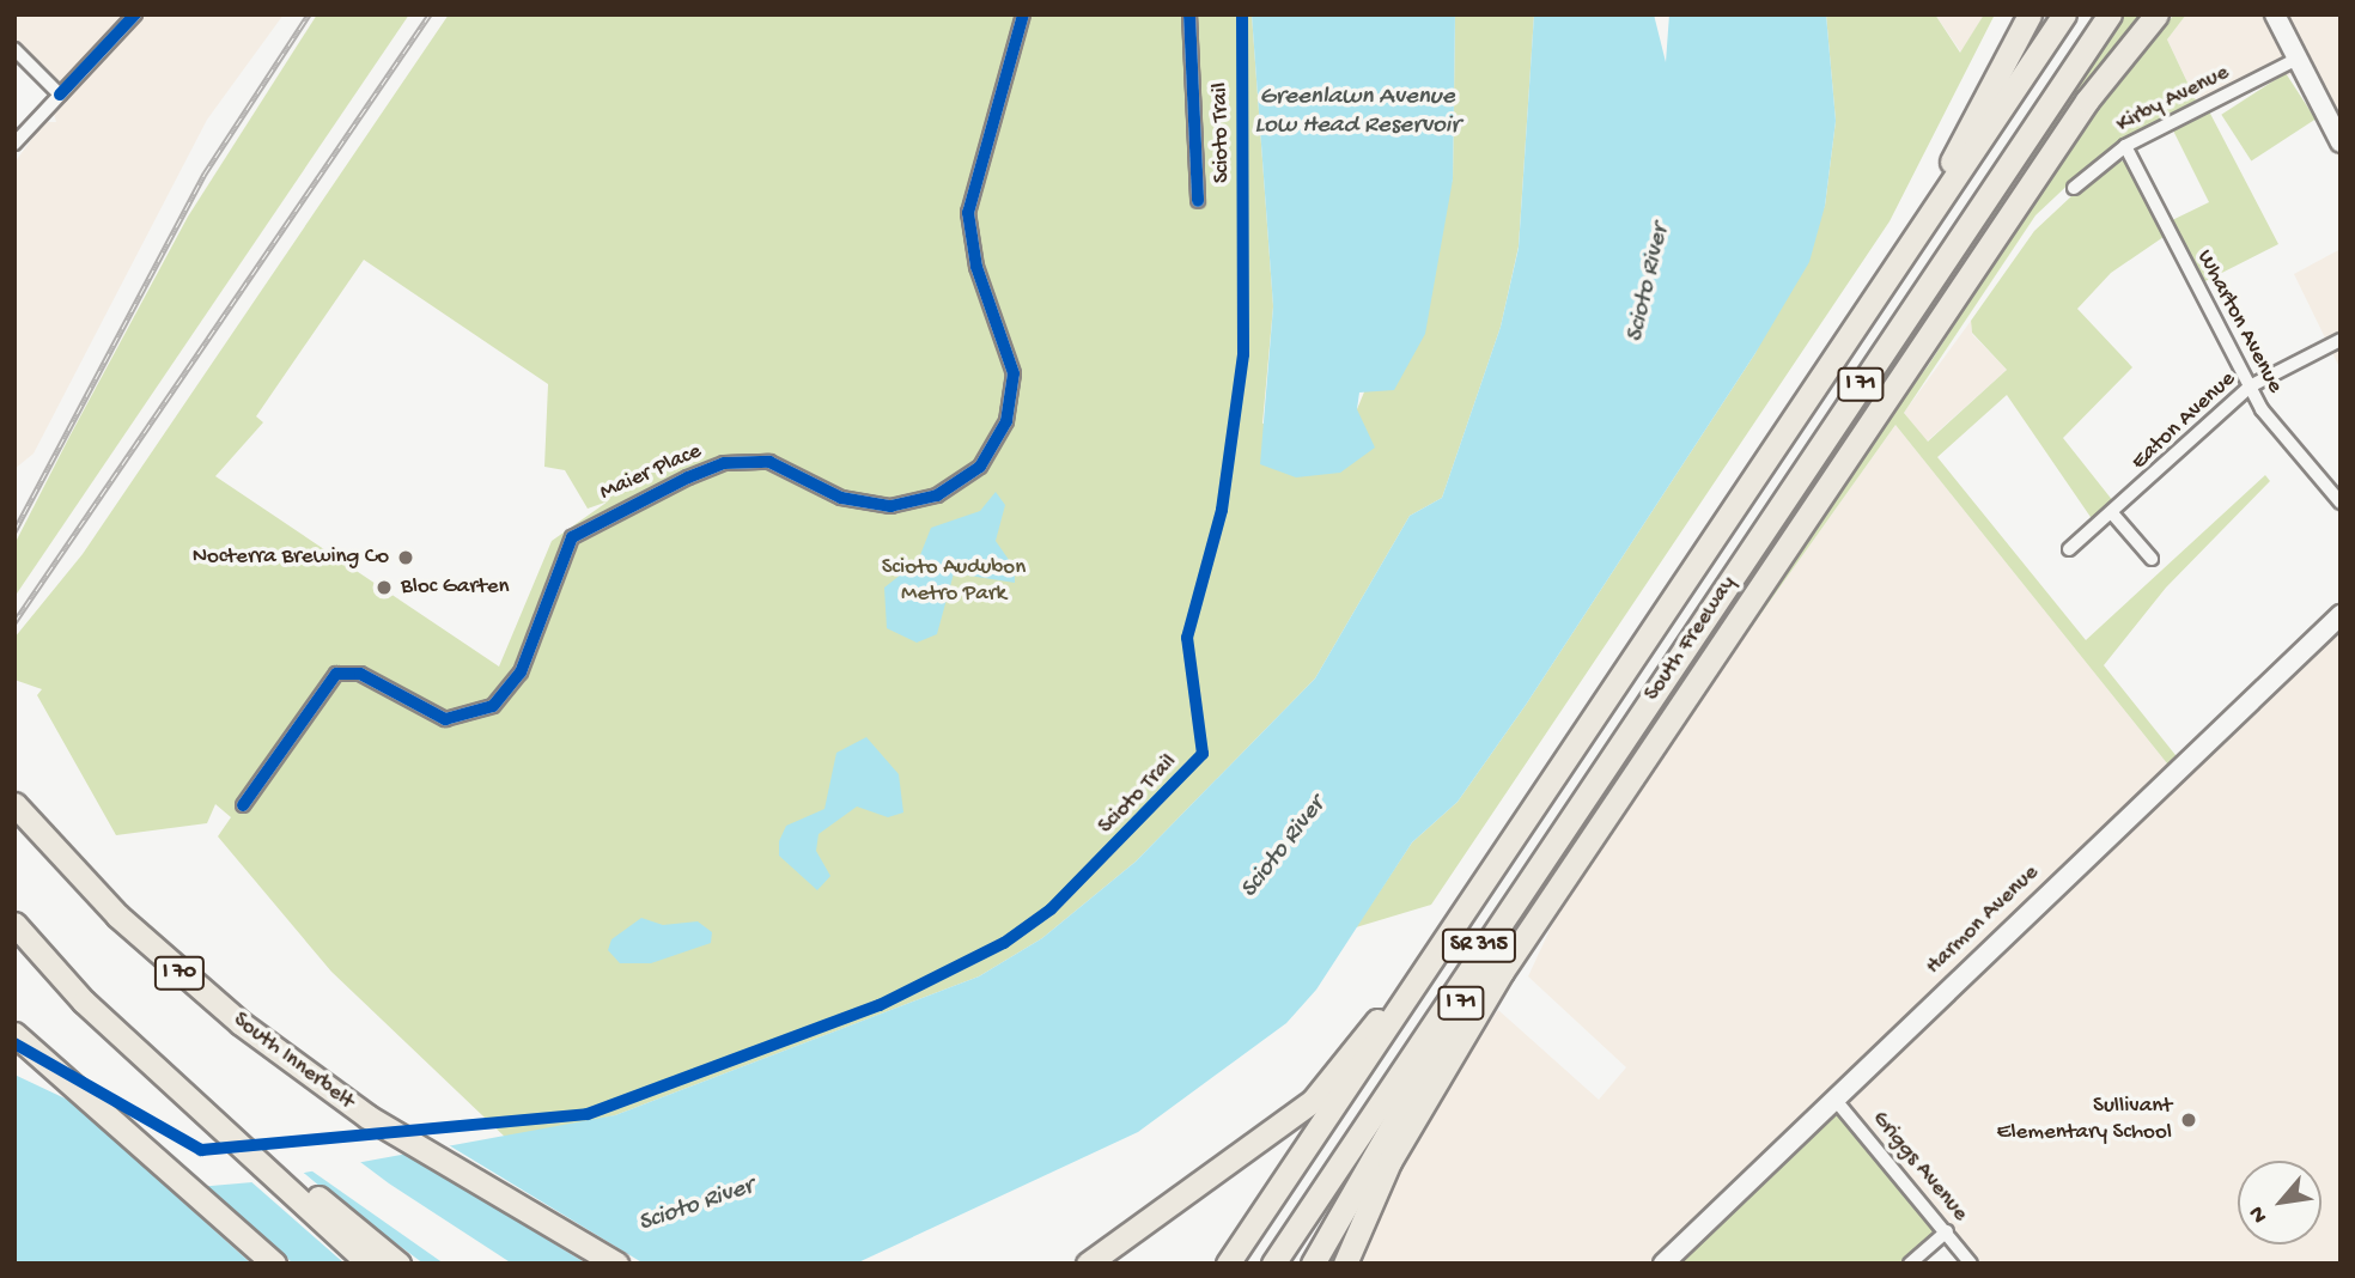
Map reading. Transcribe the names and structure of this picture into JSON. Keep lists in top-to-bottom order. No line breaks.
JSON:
{"streets":{"highway":["I 71","South Freeway","SR 315","I 70","South Innerbelt"],"main road":["Harmon Avenue"],"street":["Kirby Avenue","Wharton Avenue","Eaton Avenue","Maier Place","Griggs Avenue"],"cycle path":["Scioto Trail"]},"crossings":[["Kirby Avenue","Wharton Avenue"],["Wharton Avenue","Eaton Avenue"],["I 71","South Freeway"],["Harmon Avenue","Griggs Avenue"]],"water":["Greenlawn Avenue Low Head Reservoir","Scioto River"],"parks":["Scioto Audubon Metro Park"],"places":["Nocterra Brewing Co","Bloc Garten","Sullivant Elementary School"],"north":"bottom left"}
